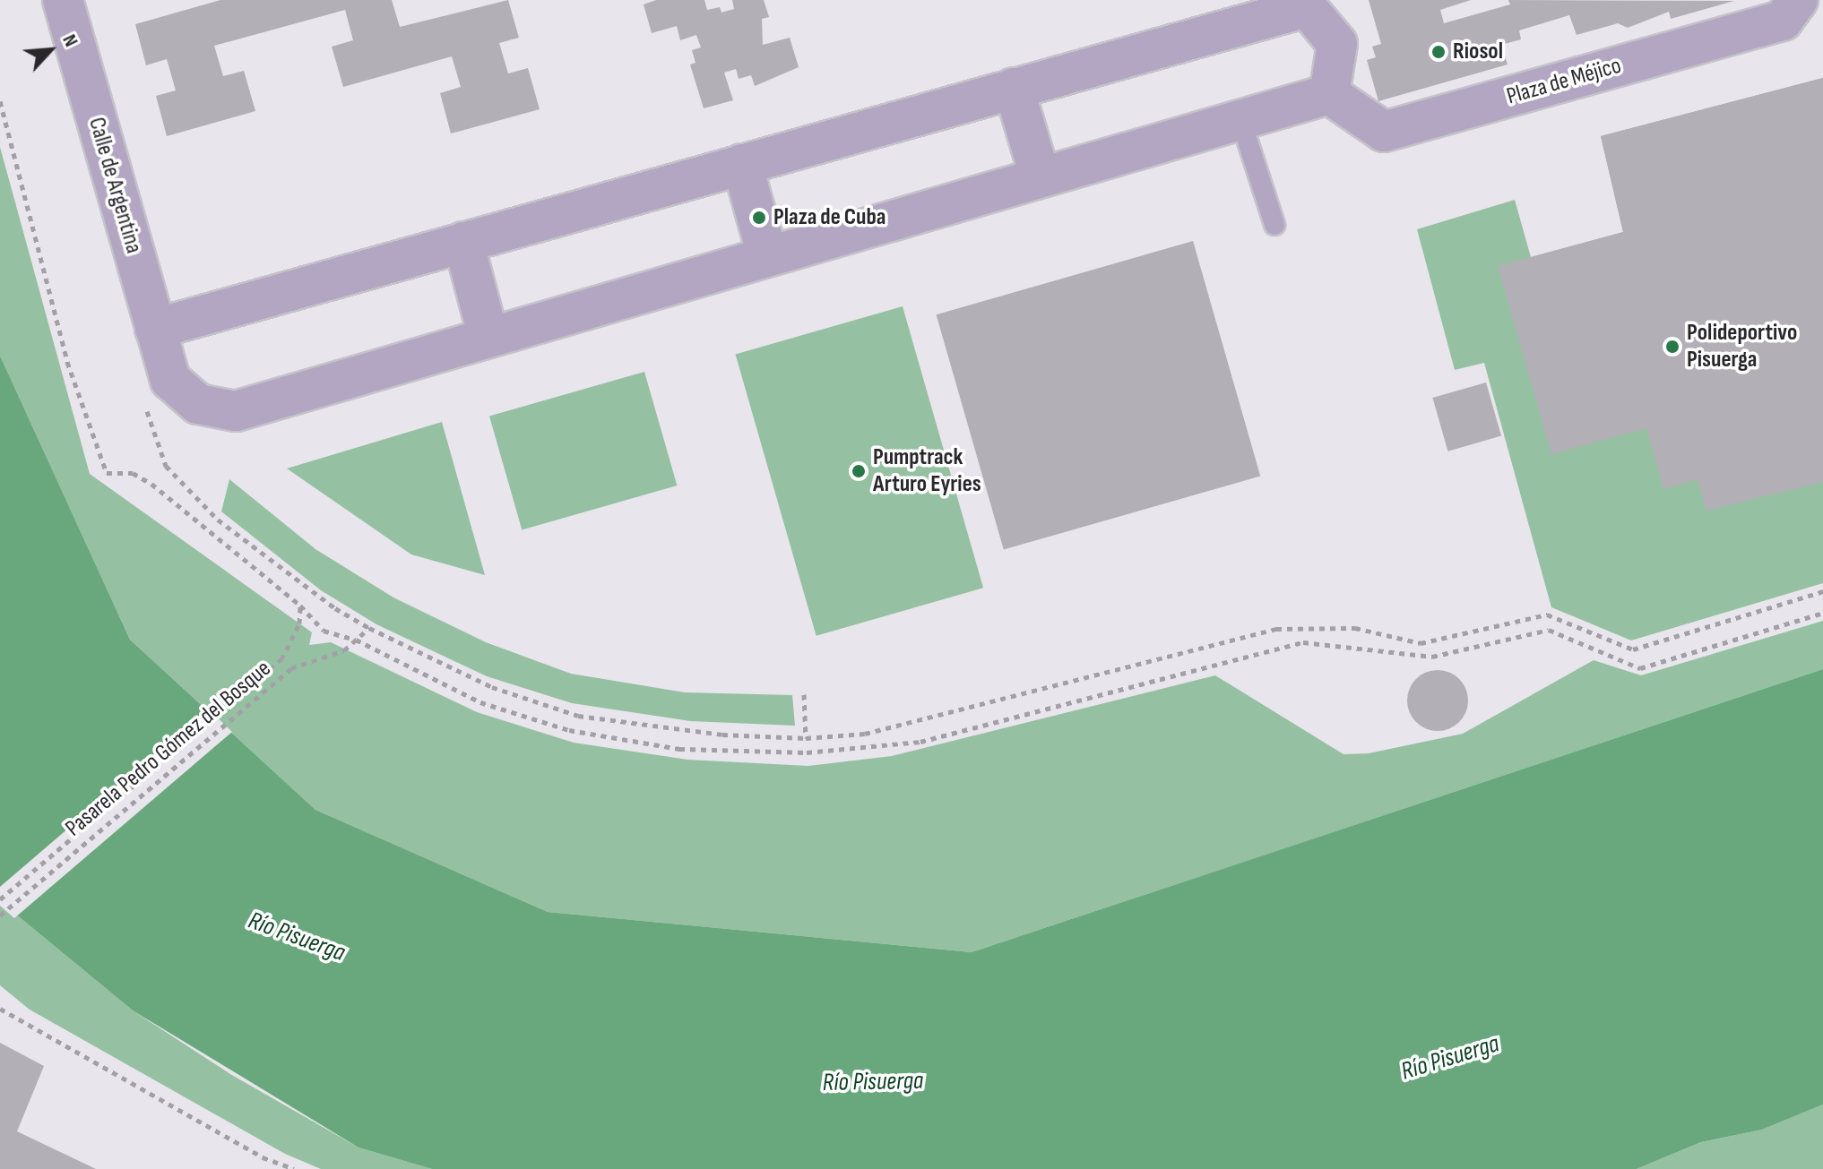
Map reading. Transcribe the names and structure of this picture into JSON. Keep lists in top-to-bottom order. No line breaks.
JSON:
{"streets":{"street":["Plaza de Méjico","Calle de Argentina"],"path":["Pasarela Pedro Gómez del Bosque"]},"water":["Río Pisuerga"],"places":["Riosol","Plaza de Cuba","Polideportivo Pisuerga","Pumptrack Arturo Eyries"],"north":"top right"}
